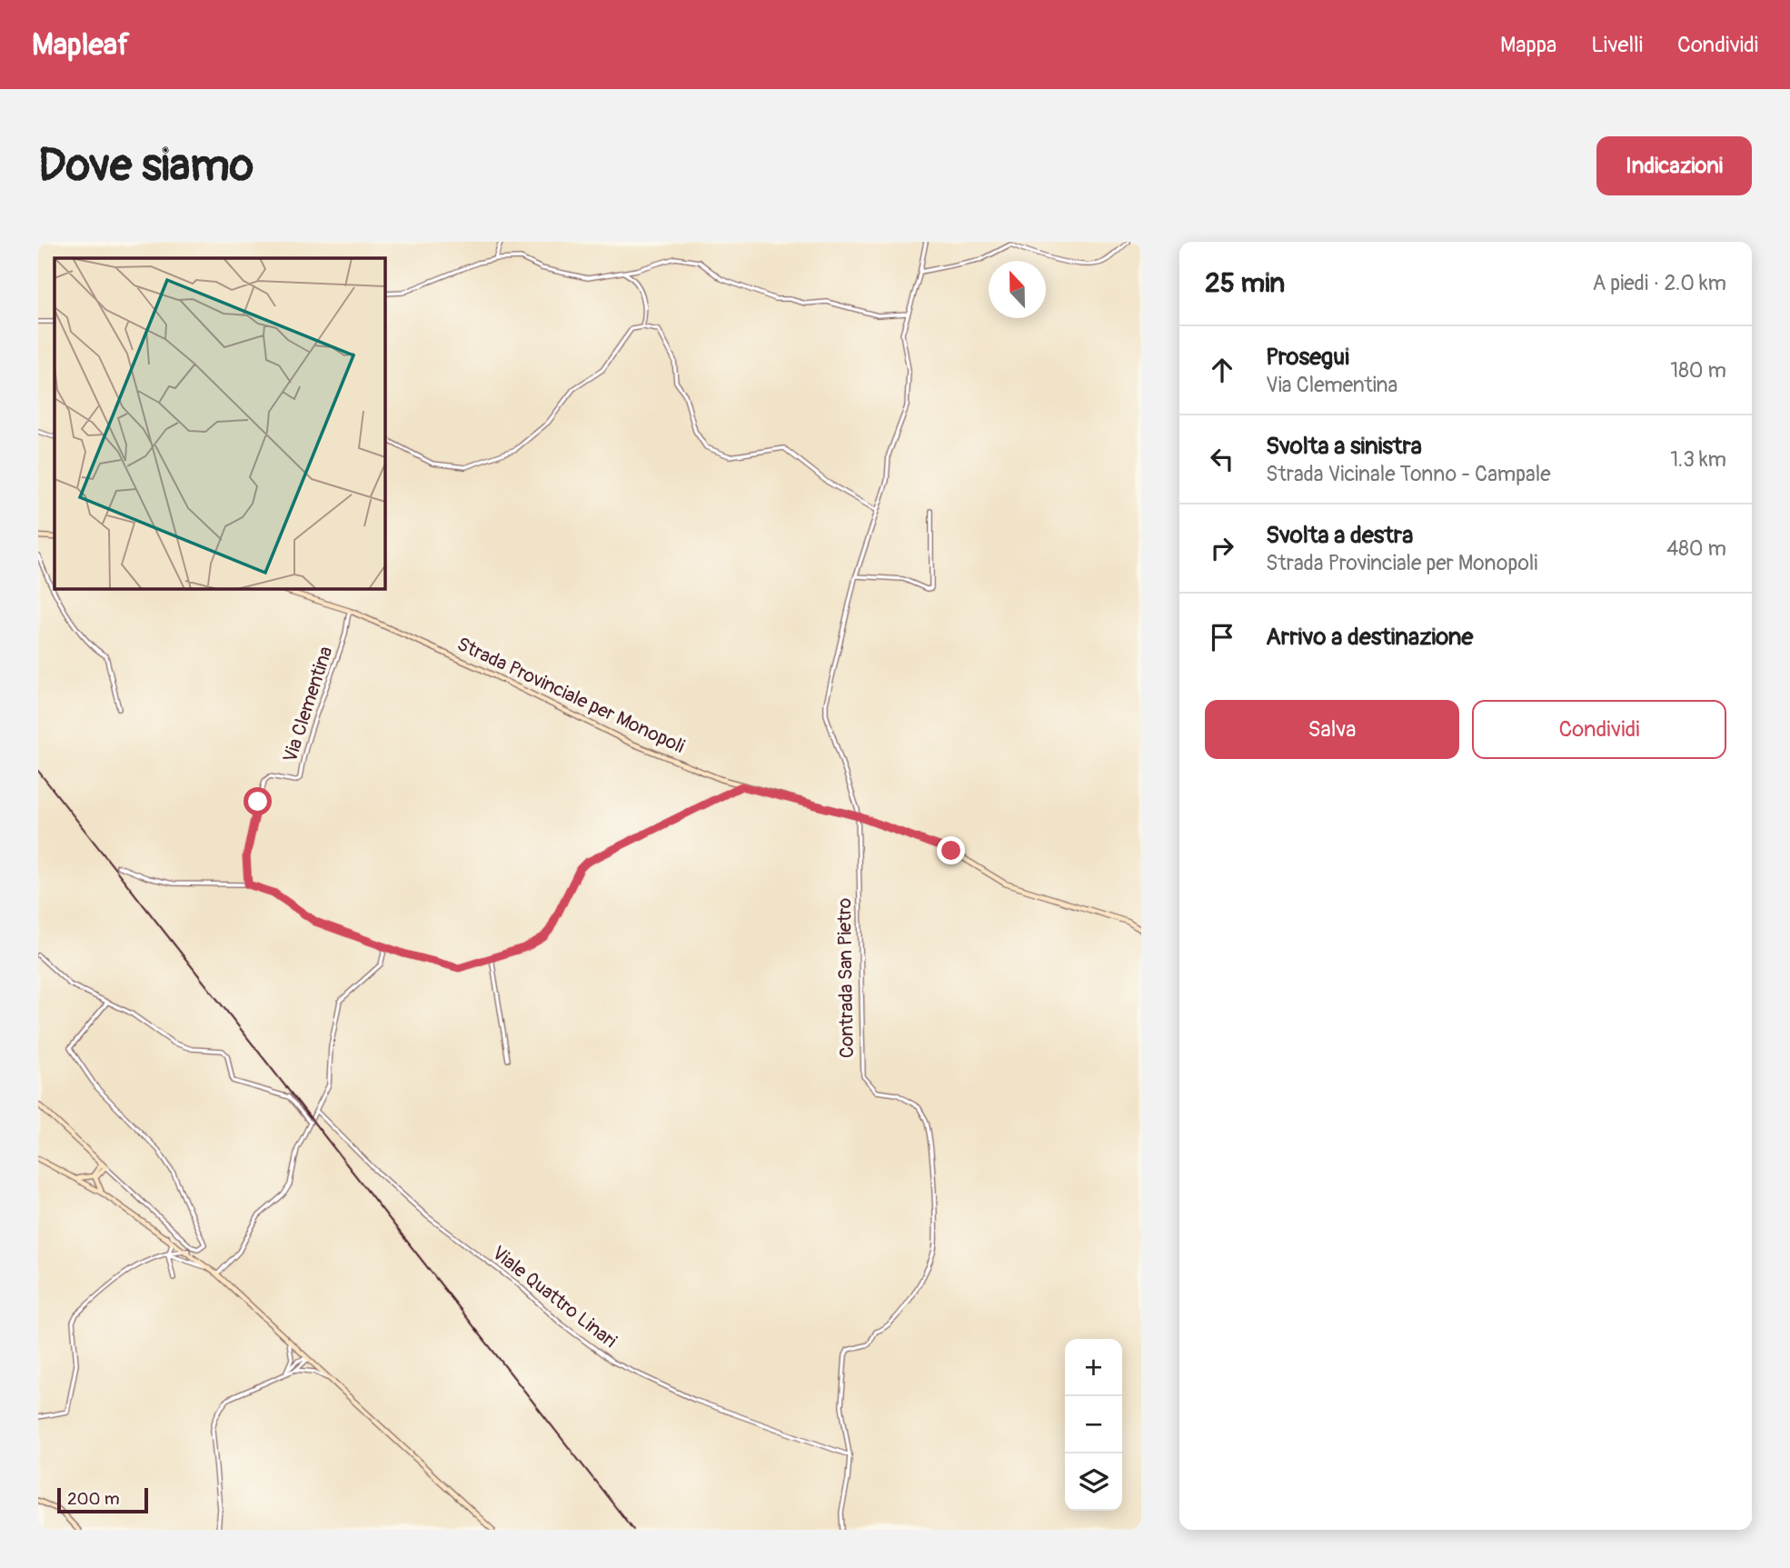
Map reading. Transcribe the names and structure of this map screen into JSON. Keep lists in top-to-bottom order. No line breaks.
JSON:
{"streets":{"street":["Strada Provinciale per Monopoli","Via Clementina","Contrada San Pietro","Viale Quattro Linari"]},"crossings":[["Strada Provinciale per Monopoli","Via Clementina"],["Strada Provinciale per Monopoli","Contrada San Pietro"],["Contrada San Pietro","Viale Quattro Linari"]],"scale_bar":"200 m","north":"top","page":{"header":"Mapleaf","nav":["Mappa","Livelli","Condividi"],"buttons":["Indicazioni",["Salva","Condividi"]],"title":"Dove siamo","heading":["25 min","A piedi · 2.0 km"],"list":[["Prosegui","Via Clementina","180 m"],["Svolta a sinistra","Strada Vicinale Tonno - Campale","1.3 km"],["Svolta a destra","Strada Provinciale per Monopoli","480 m"],"Arrivo a destinazione"],"map_buttons":["+","−"],"scale":"200 m"}}
